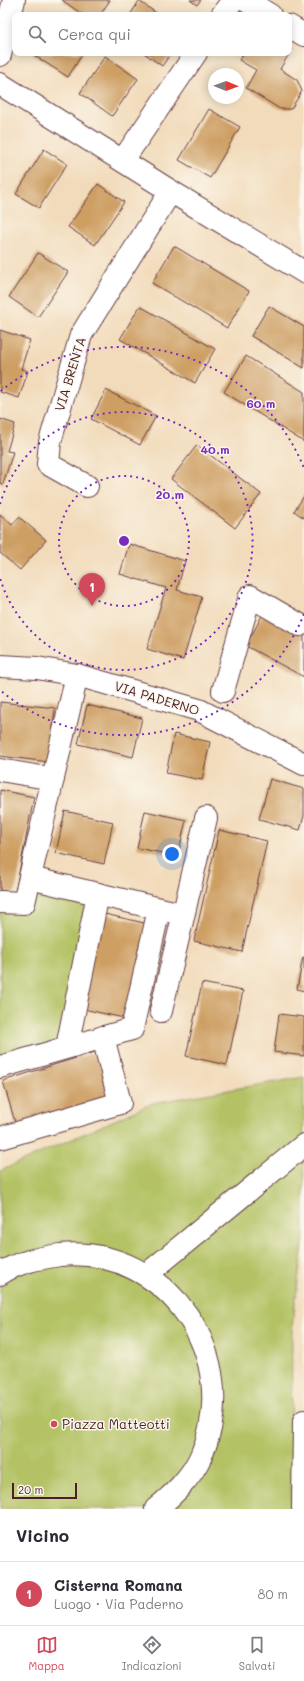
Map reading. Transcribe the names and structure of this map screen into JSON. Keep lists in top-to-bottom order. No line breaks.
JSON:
{"streets":{"street":["VIA BRENTA","VIA PADERNO"]},"places":["Piazza Matteotti"],"scale_bar":"20 m","north":"right","page":{"search":"Cerca qui","pins":"1","scale":"20 m","heading":"Vicino","list":[{"mark":"1","name":"Cisterna Romana","note":"Luogo · Via Paderno","value":"80 m"}],"nav":["Mappa","Indicazioni","Salvati"]},"rings":["60 m","40 m","20 m"]}
